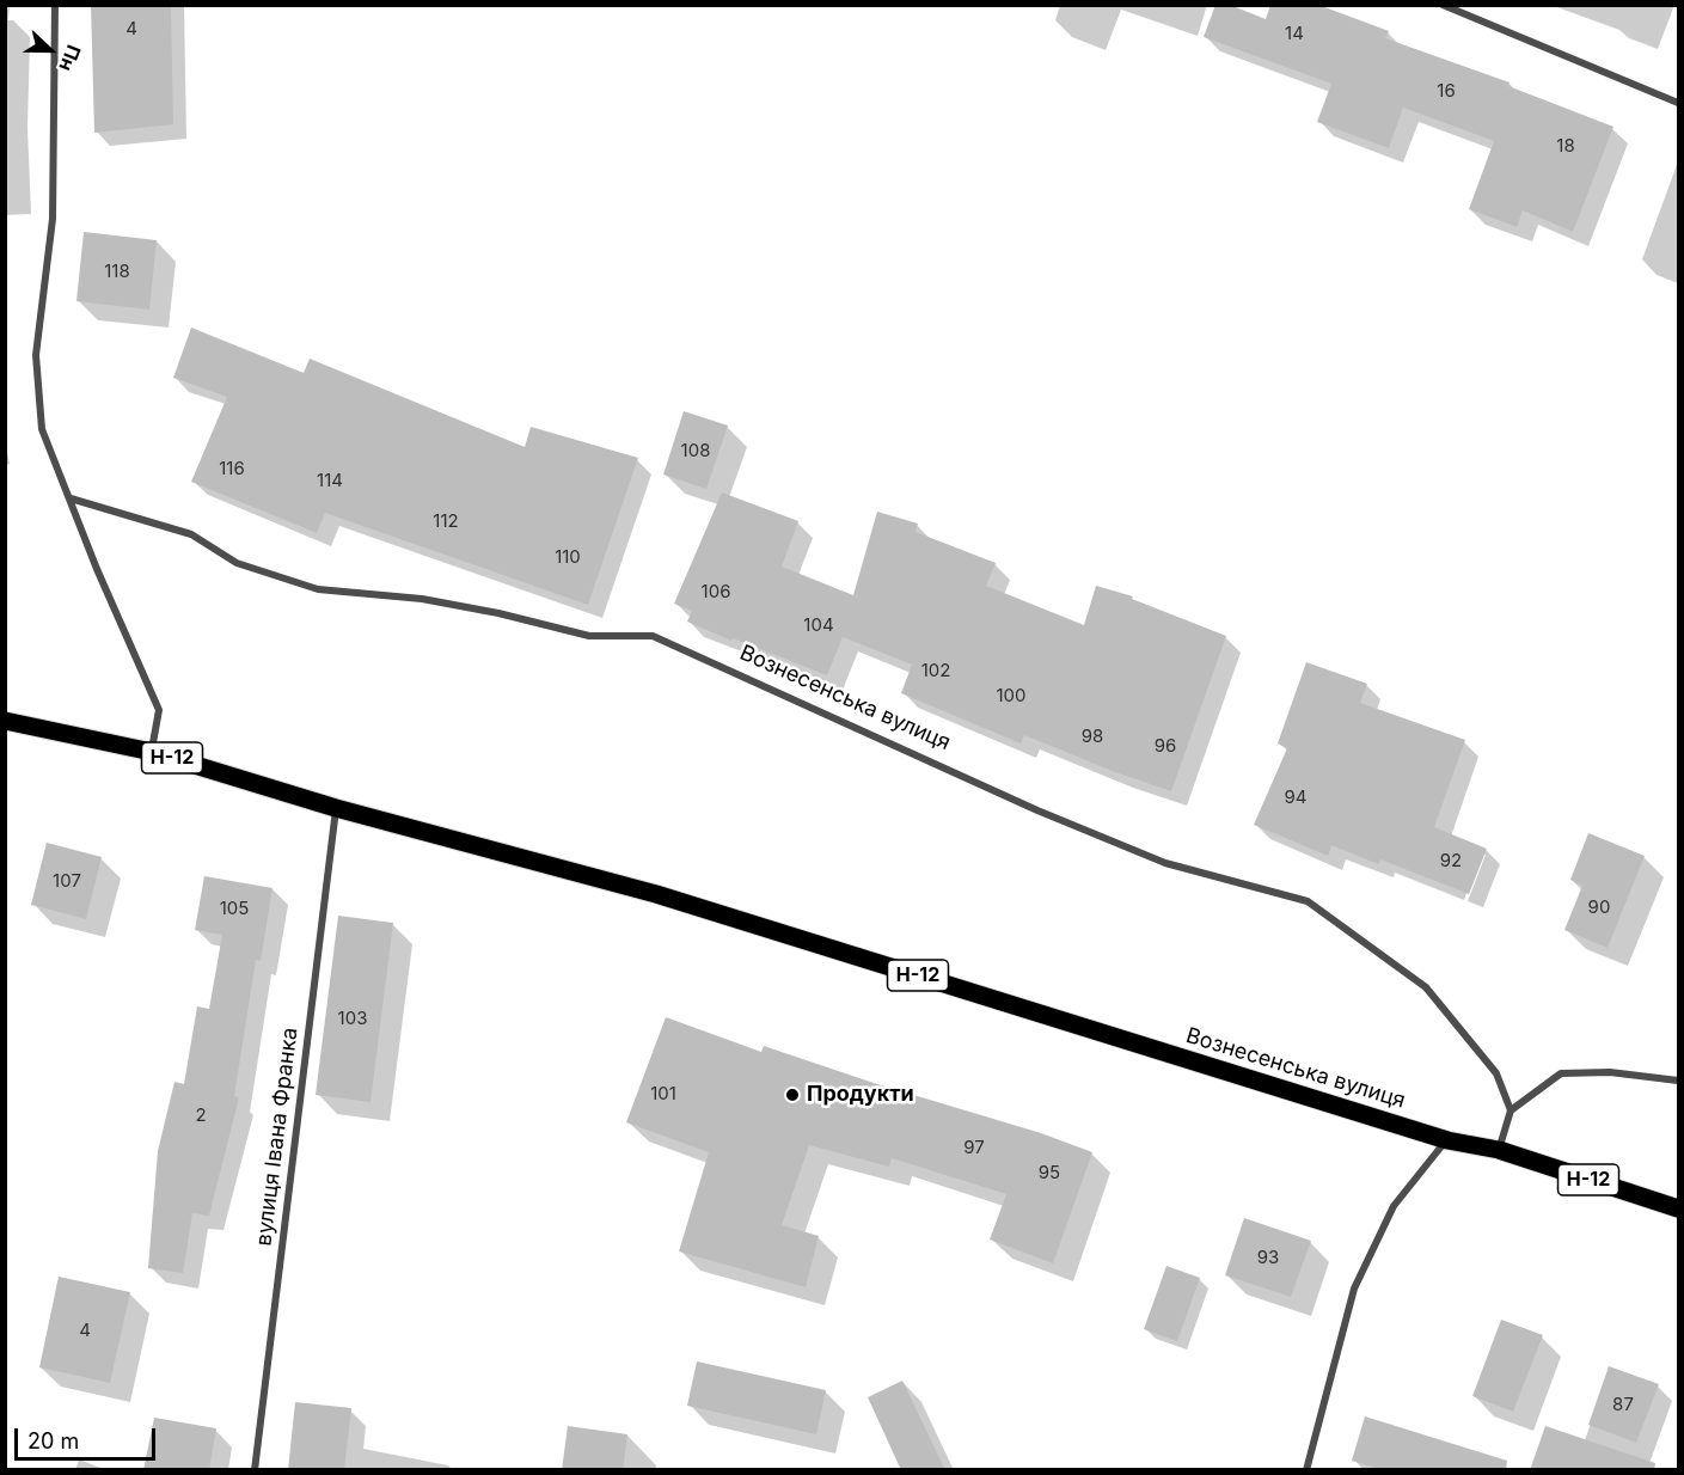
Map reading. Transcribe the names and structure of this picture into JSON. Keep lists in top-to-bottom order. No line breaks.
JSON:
{"streets":{"main road":["Вознесенська вулиця","Н-12"],"street":["вулиця Івана Франка"]},"crossings":[["Вознесенська вулиця","вулиця Івана Франка"]],"places":["Продукти"],"house_numbers":["4","14","16","18","118","108","116","114","112","110","106","104","102","100","98","96","94","92","107","90","105","103","101","2","97","95","93","4","87"],"scale_bar":"20 m","north":"right"}
